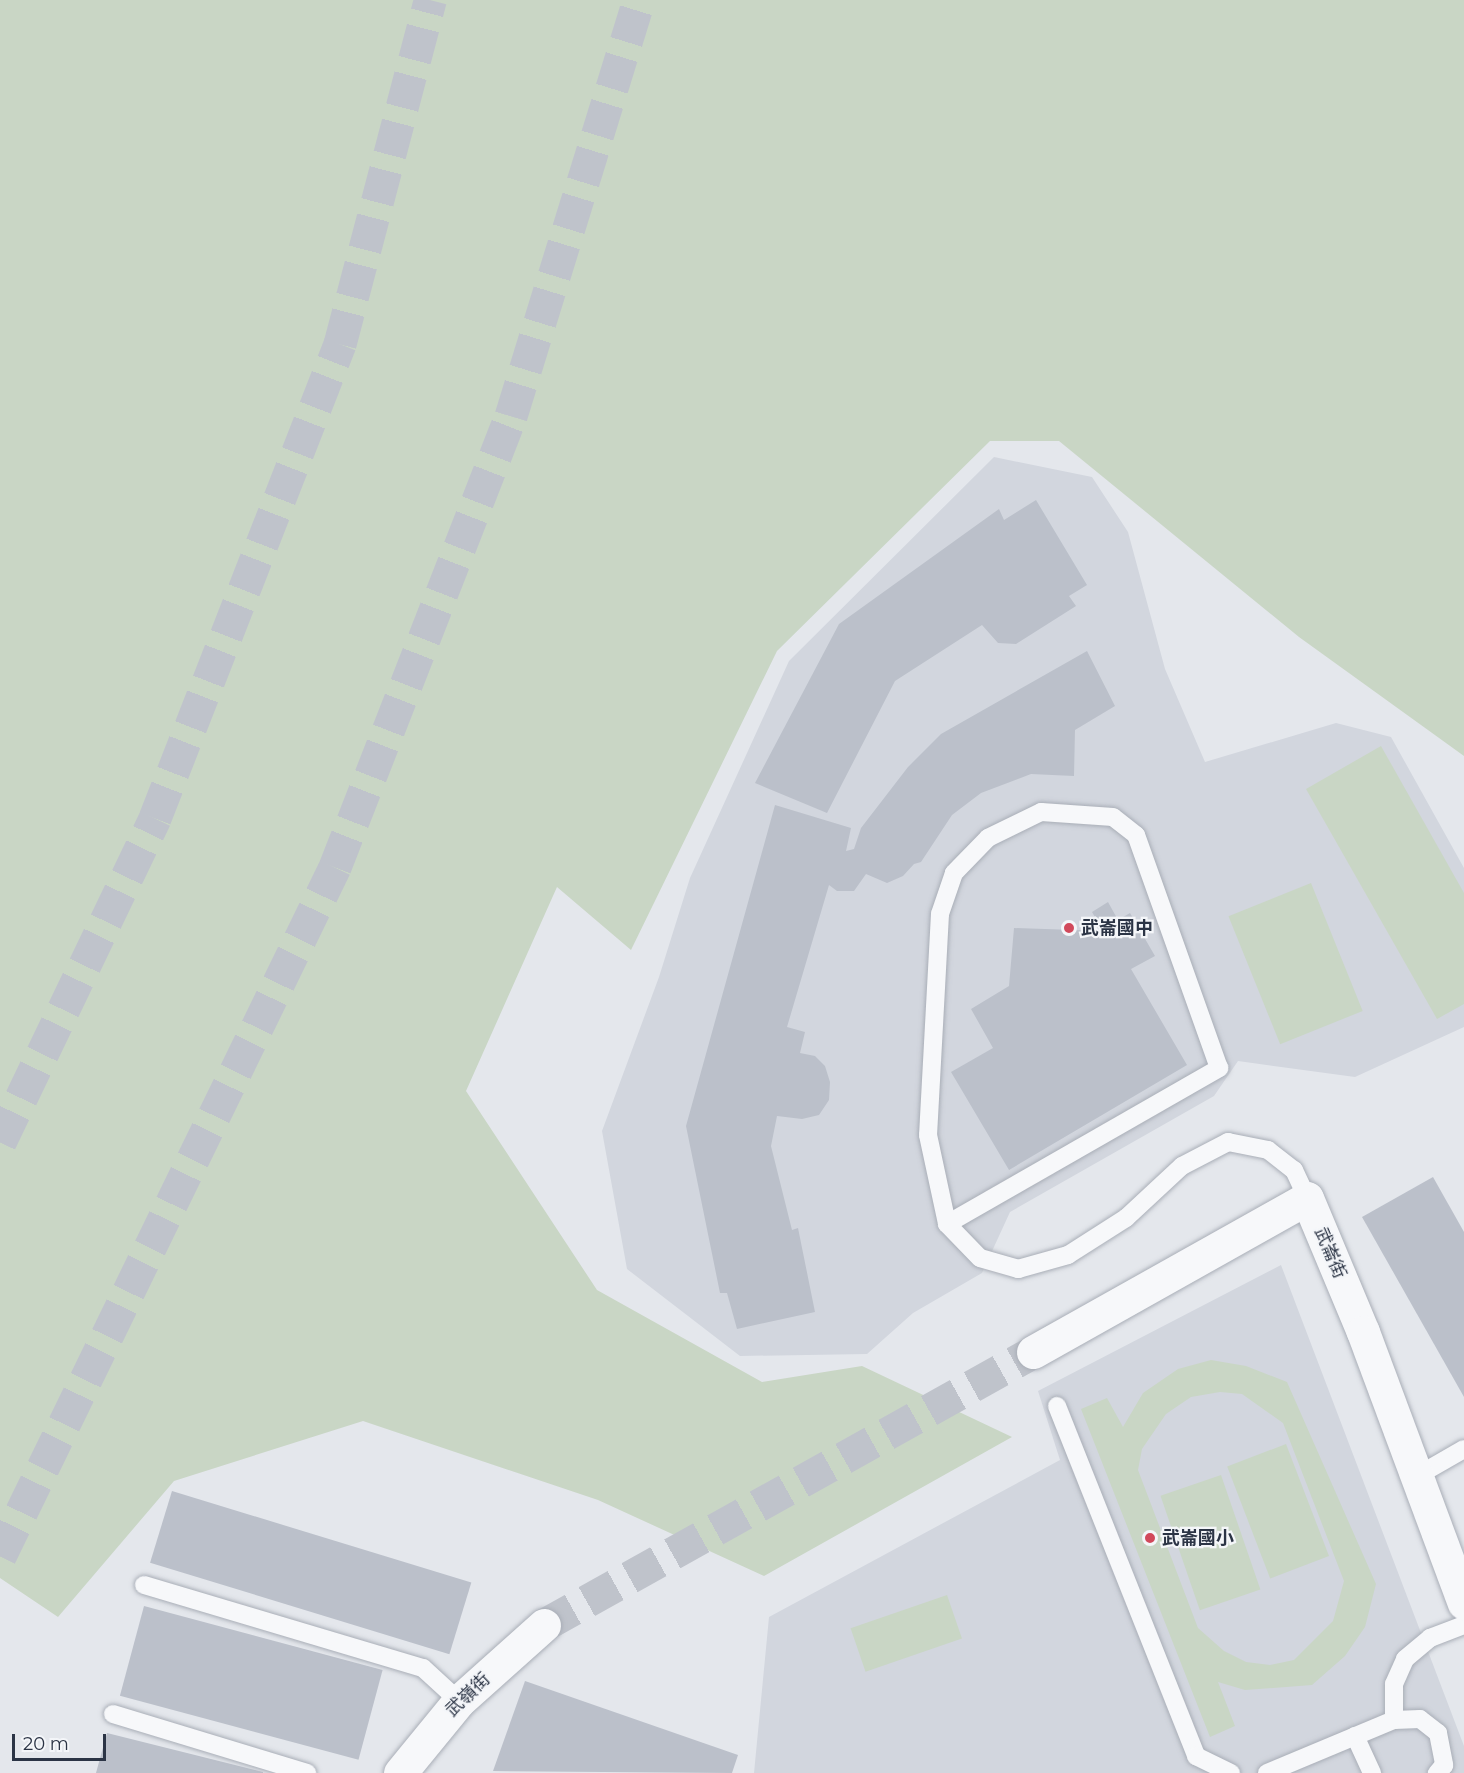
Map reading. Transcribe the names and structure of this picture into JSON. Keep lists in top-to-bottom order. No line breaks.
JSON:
{"streets":{"street":["武崙街","武嶺街"]},"places":["武崙國中","武崙國小"],"scale_bar":"20 m"}
